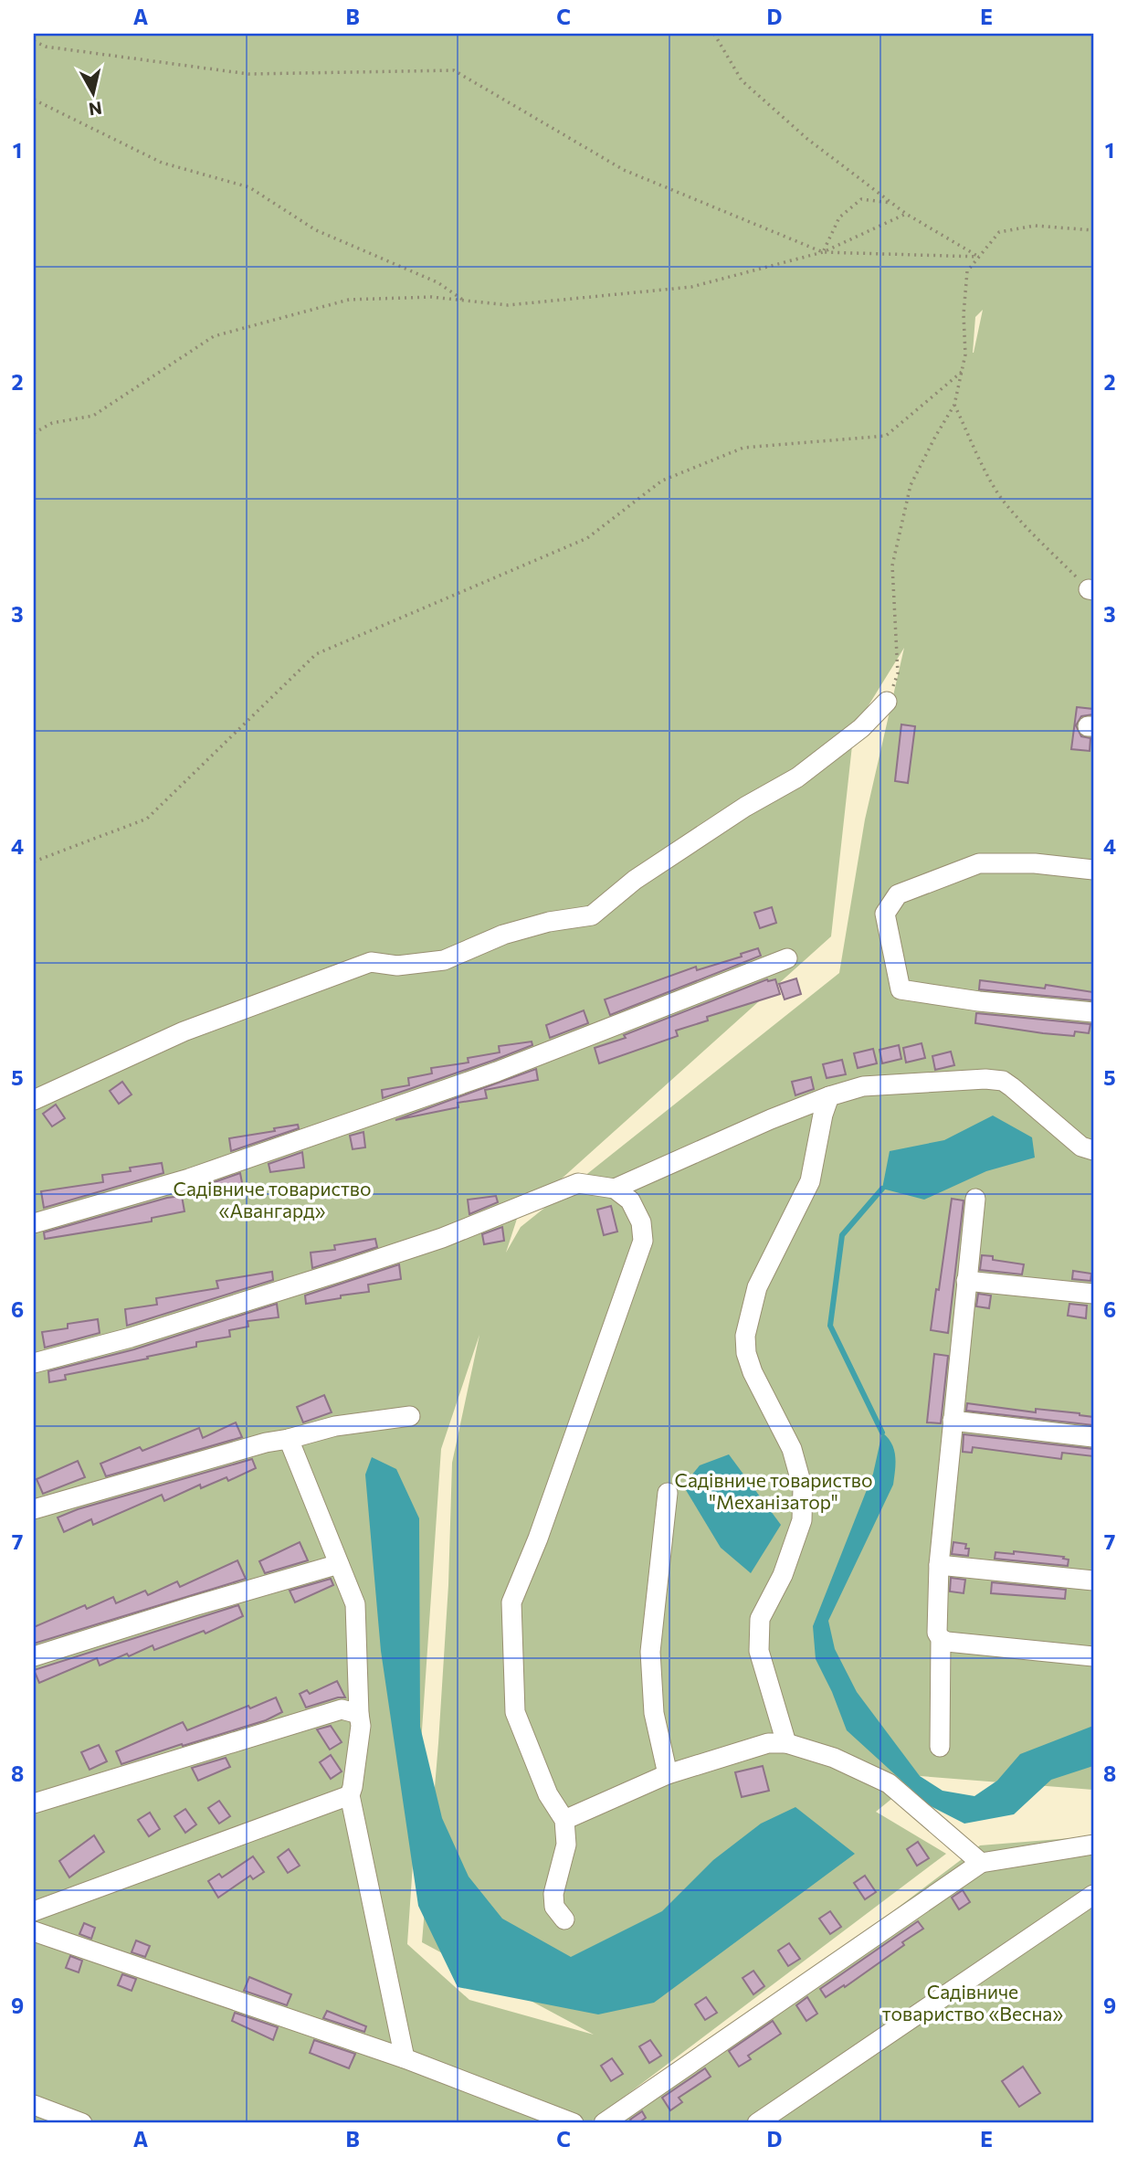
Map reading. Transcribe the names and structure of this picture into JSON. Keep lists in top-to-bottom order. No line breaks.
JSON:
{"parks":["Садівниче товариство «Авангард»","Садівниче товариство \"Механізатор\"","Садівниче товариство «Весна»"],"north":"bottom","grid":{"columns":["A","B","C","D","E"],"rows":["1","2","3","4","5","6","7","8","9"]}}
